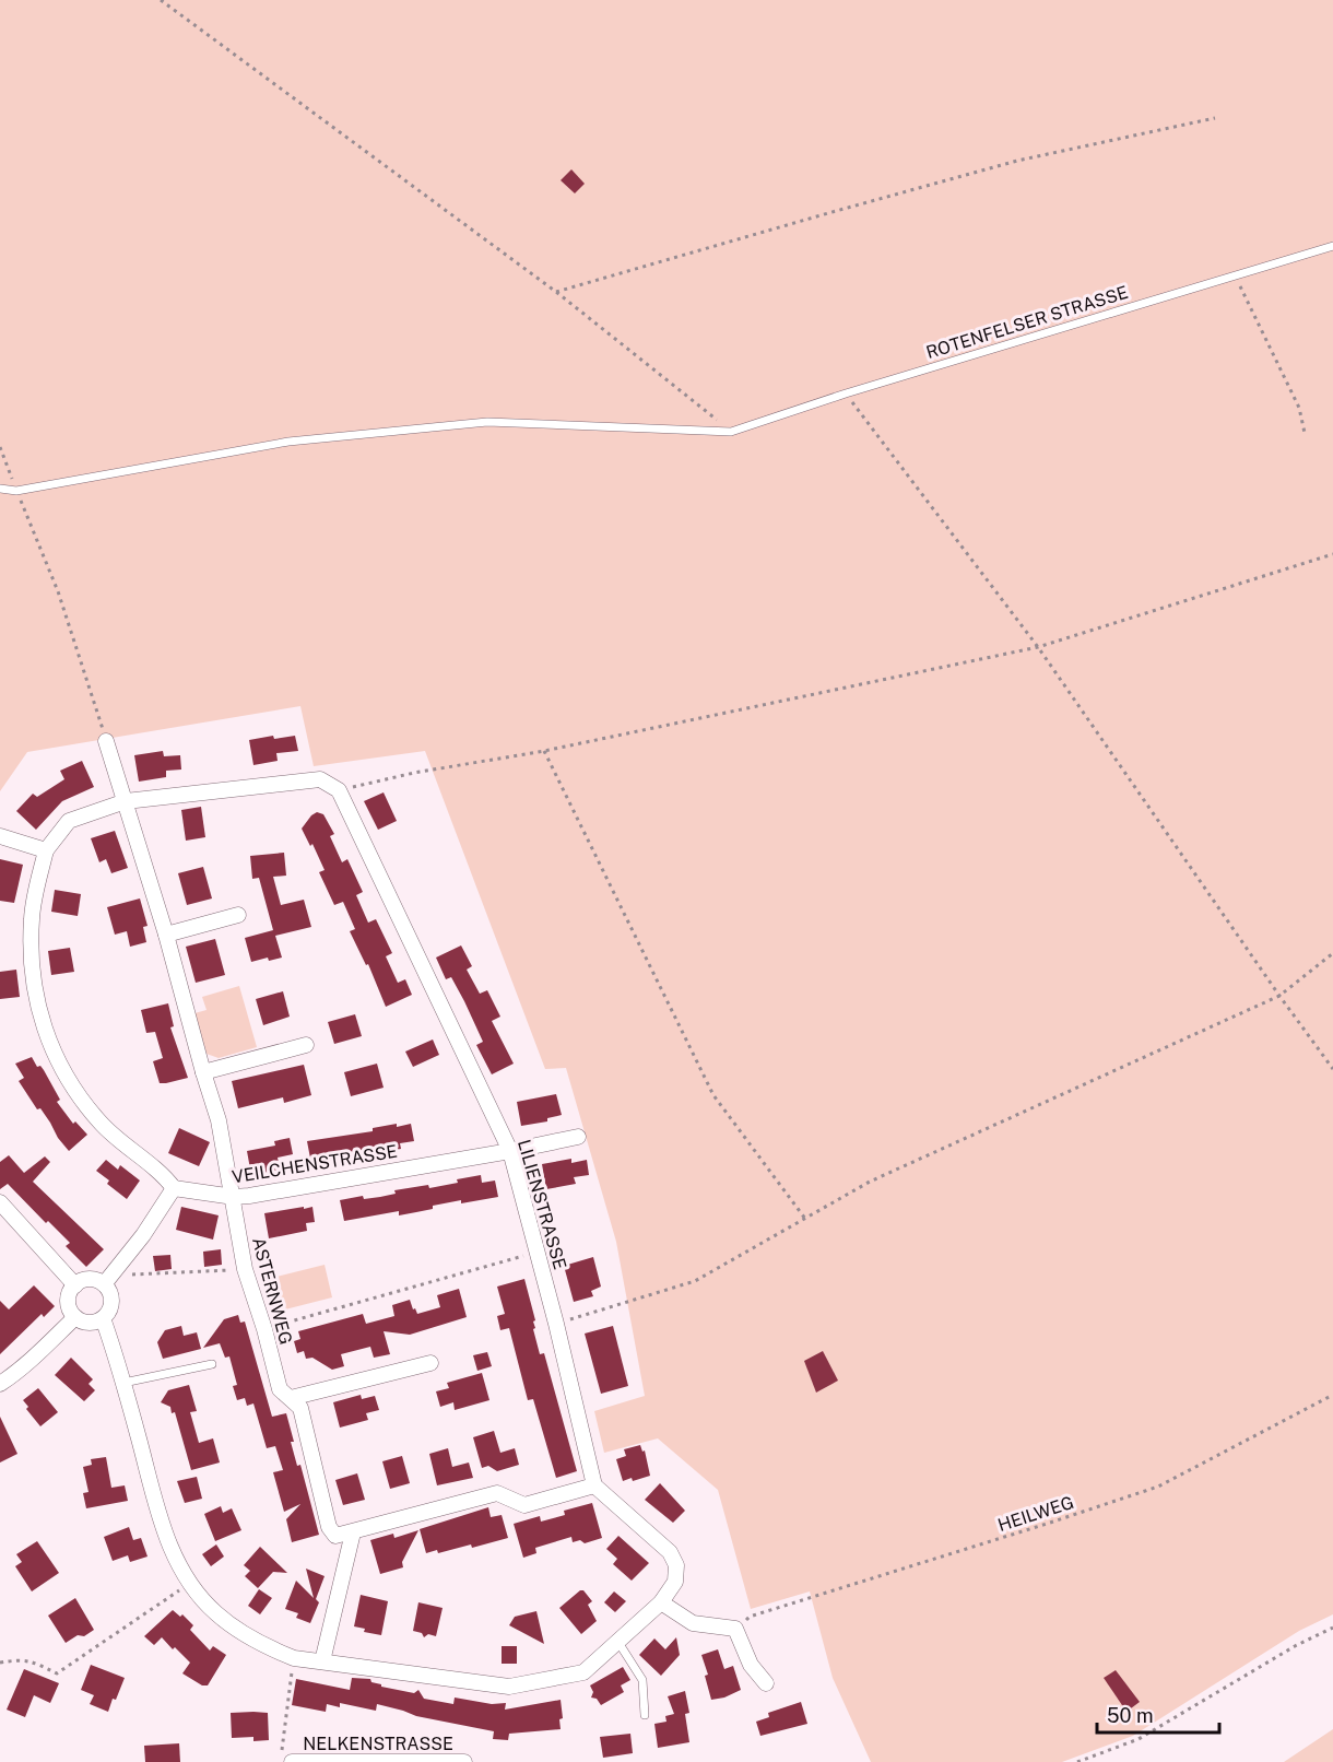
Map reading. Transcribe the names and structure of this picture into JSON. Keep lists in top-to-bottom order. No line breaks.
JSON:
{"streets":{"street":["VEILCHENSTRASSE","LILIENSTRASSE","ASTERNWEG","NELKENSTRASSE"],"lane":["ROTENFELSER STRASSE"],"path":["HEILWEG"]},"crossings":[["VEILCHENSTRASSE","LILIENSTRASSE"],["VEILCHENSTRASSE","ASTERNWEG"]],"scale_bar":"50 m"}
